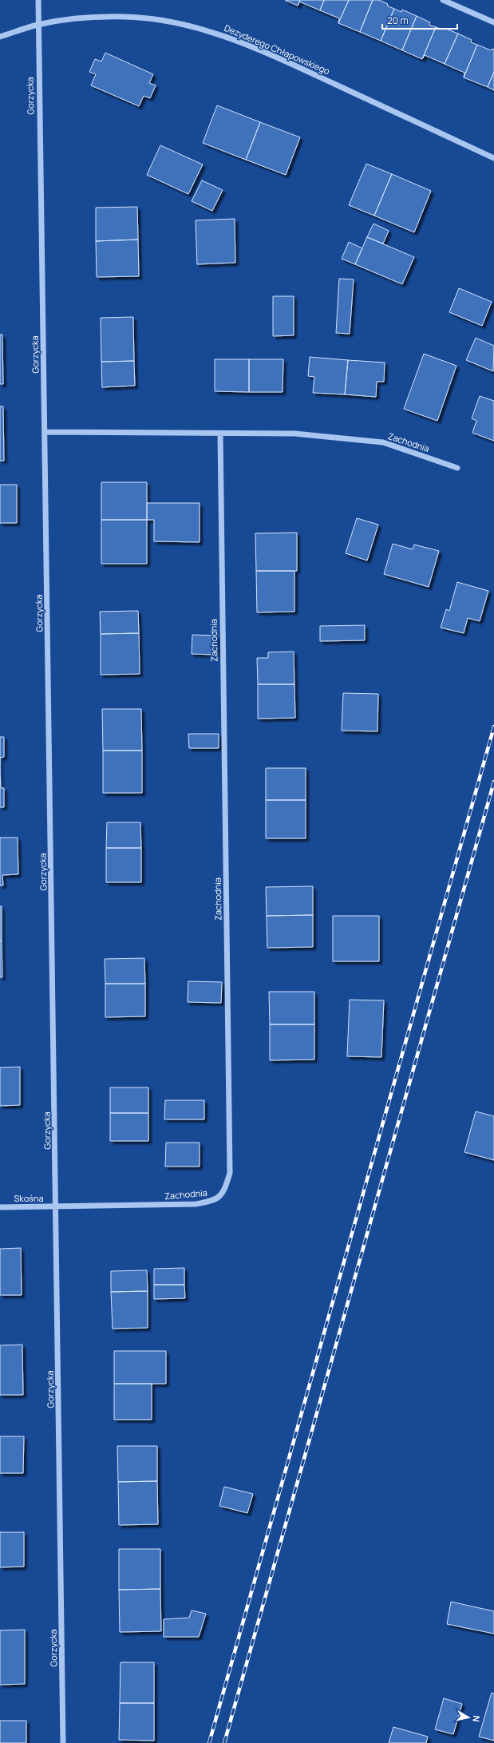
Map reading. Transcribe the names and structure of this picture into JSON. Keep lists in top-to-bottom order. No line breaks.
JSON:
{"streets":{"street":["Dezyderego Chłapowskiego","Gorzycka","Zachodnia","Skośna"]},"crossings":[["Dezyderego Chłapowskiego","Gorzycka"],["Gorzycka","Zachodnia"],["Gorzycka","Skośna"],["Zachodnia","Skośna"]],"scale_bar":"20 m","north":"right"}
